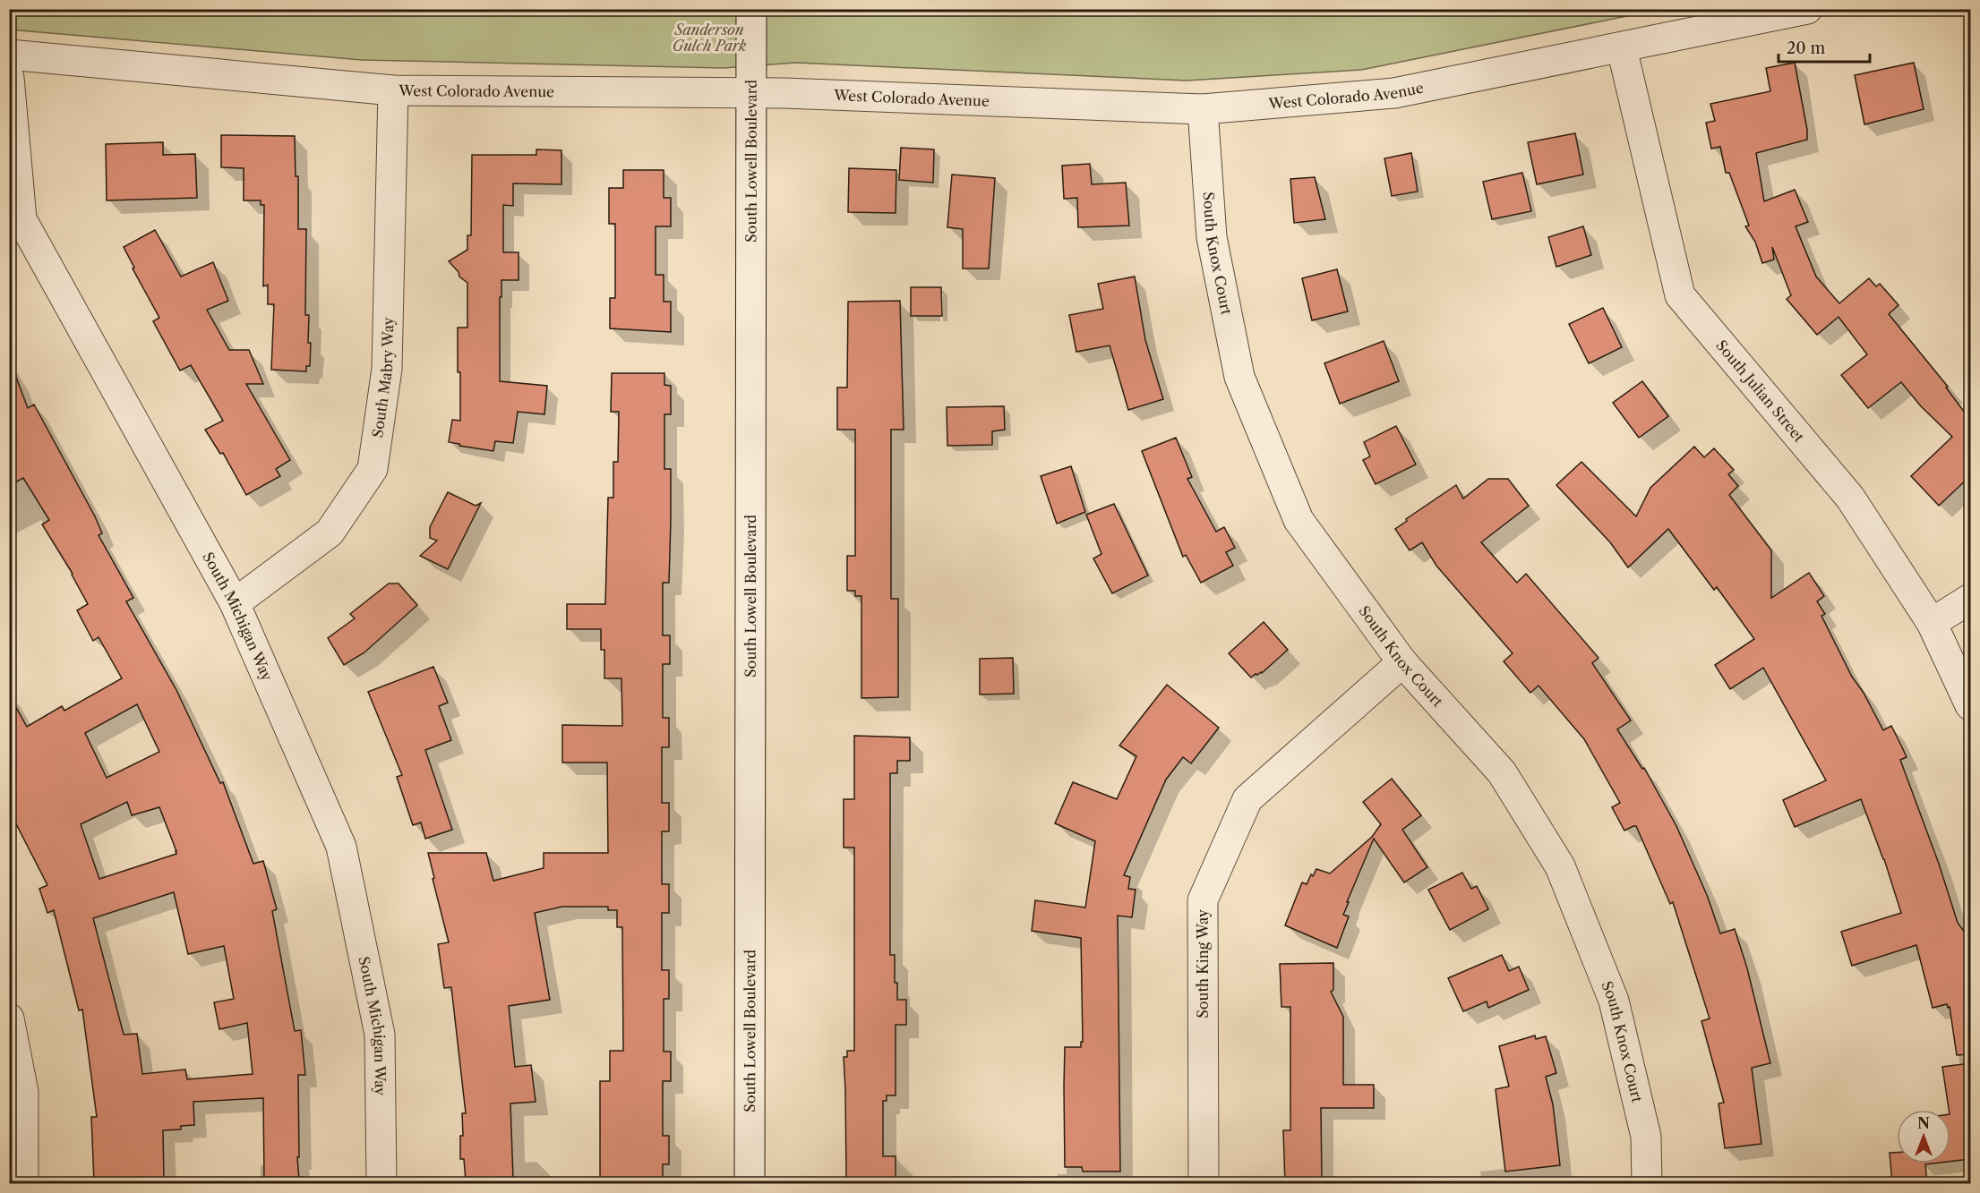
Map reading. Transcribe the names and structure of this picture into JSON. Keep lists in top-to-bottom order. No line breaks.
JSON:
{"streets":{"street":["West Colorado Avenue","South Lowell Boulevard","South Knox Court","South Mabry Way","South Julian Street","South Michigan Way","South King Way"]},"crossings":[["West Colorado Avenue","South Lowell Boulevard"],["West Colorado Avenue","South Knox Court"],["West Colorado Avenue","South Mabry Way"],["West Colorado Avenue","South Julian Street"],["South Knox Court","South King Way"],["South Mabry Way","South Michigan Way"]],"parks":["Sanderson Gulch Park"],"scale_bar":"20 m","north":"top"}
